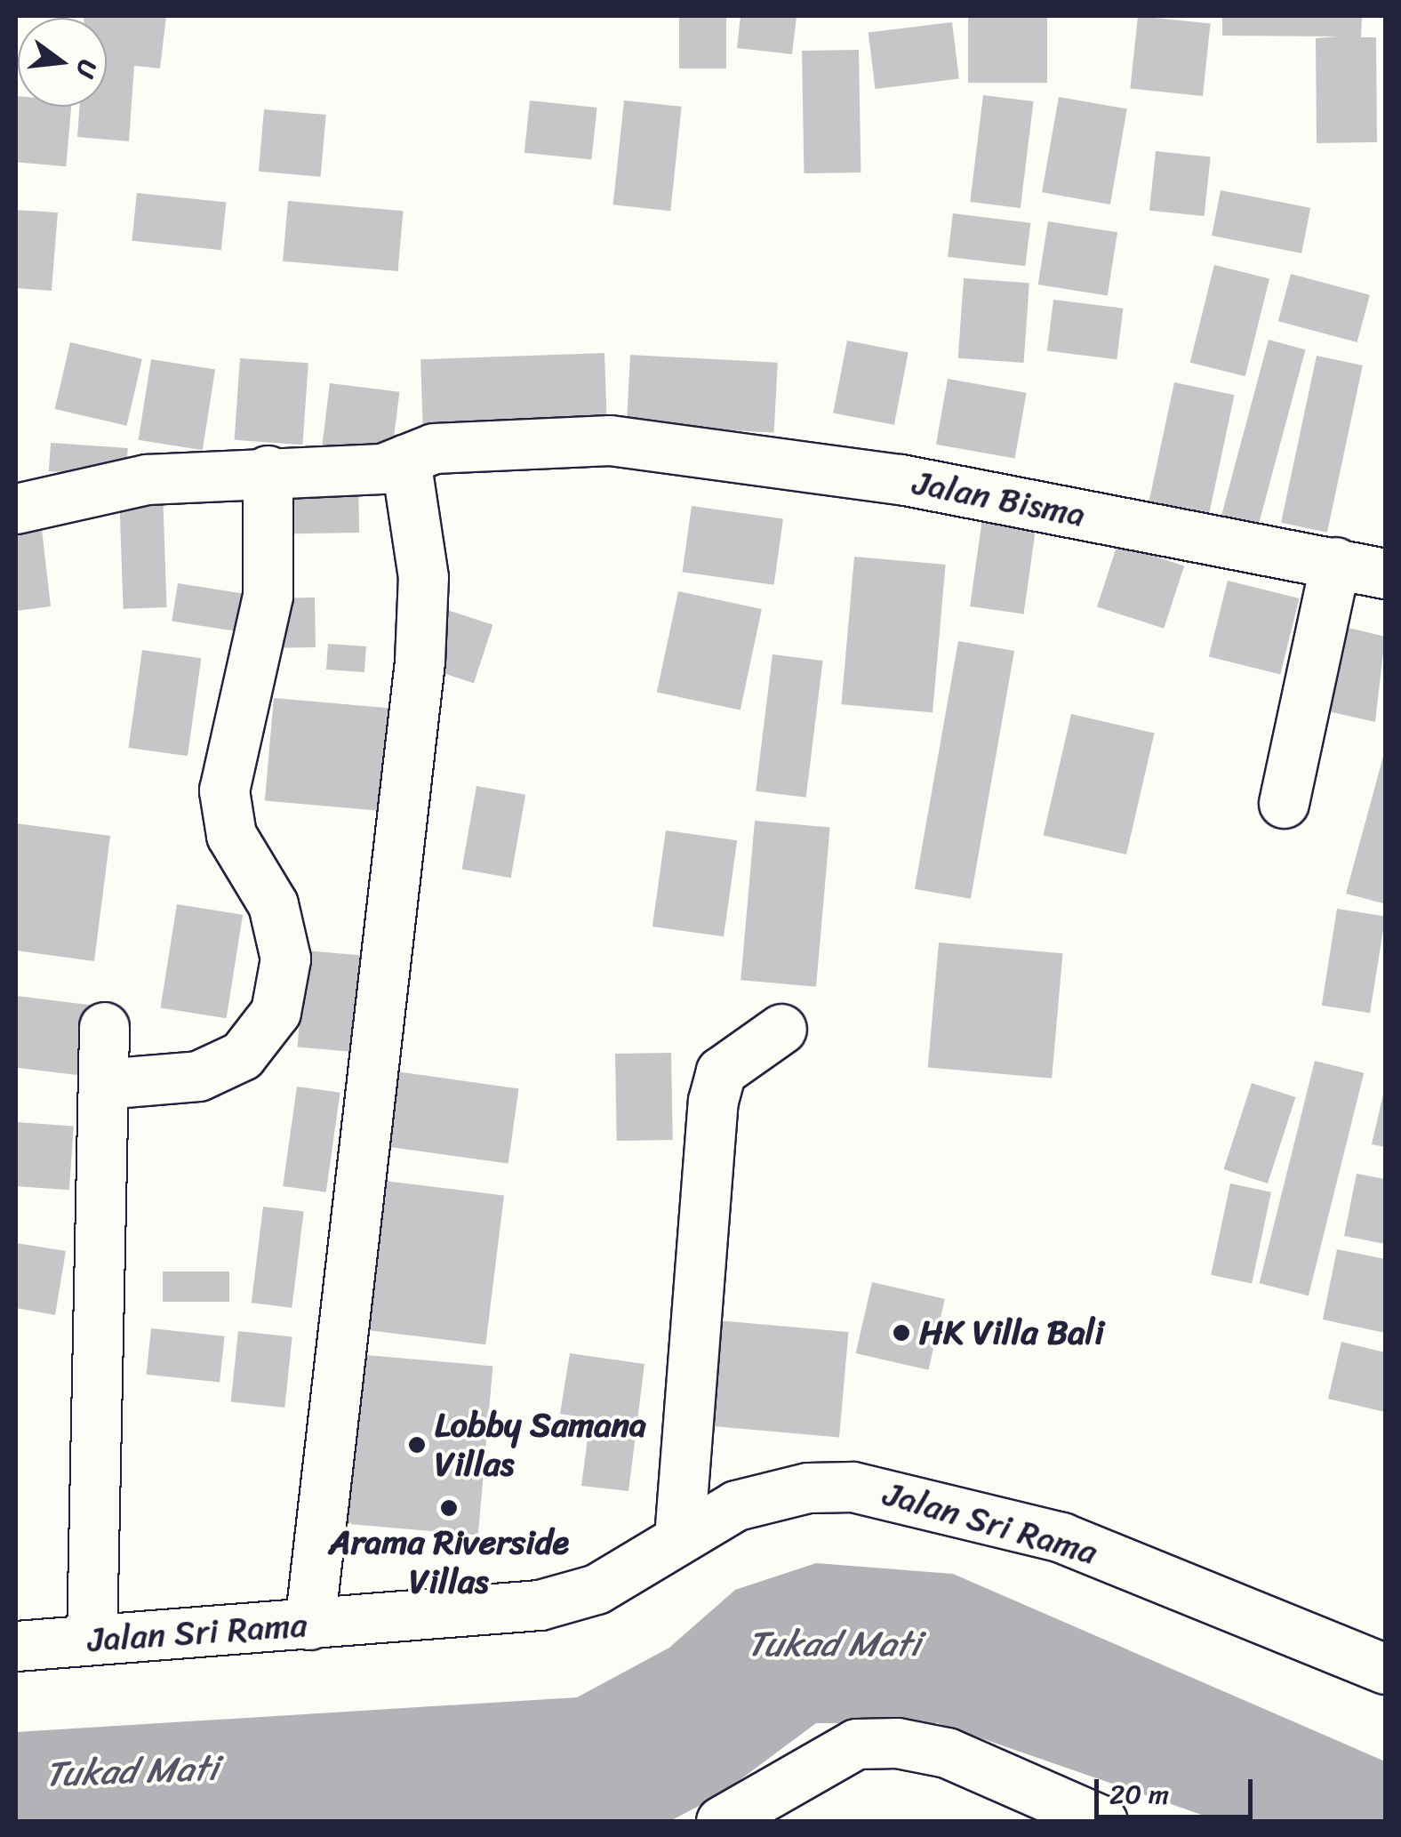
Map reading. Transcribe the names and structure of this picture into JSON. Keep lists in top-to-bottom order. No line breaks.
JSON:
{"streets":{"street":["Jalan Bisma","Jalan Sri Rama"]},"water":["Tukad Mati"],"places":["HK Villa Bali","Lobby Samana Villas","Arama Riverside Villas"],"scale_bar":"20 m","north":"right"}
